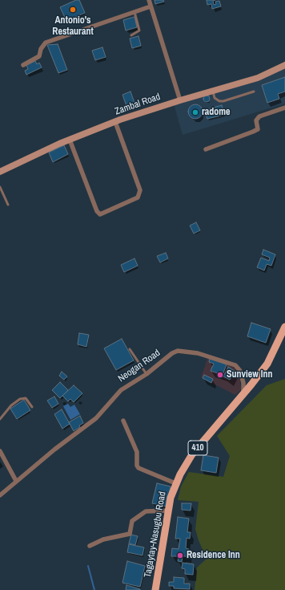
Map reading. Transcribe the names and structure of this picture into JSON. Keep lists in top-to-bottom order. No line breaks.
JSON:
{"streets":{"main road":["410","Tagaytay-Nasugbu Road"],"street":["Zambal Road","Neogan Road"]},"crossings":[["Neogan Road","Tagaytay-Nasugbu Road"]],"places":["Antonio's Restaurant","radome","Sunview Inn","Residence Inn"]}
